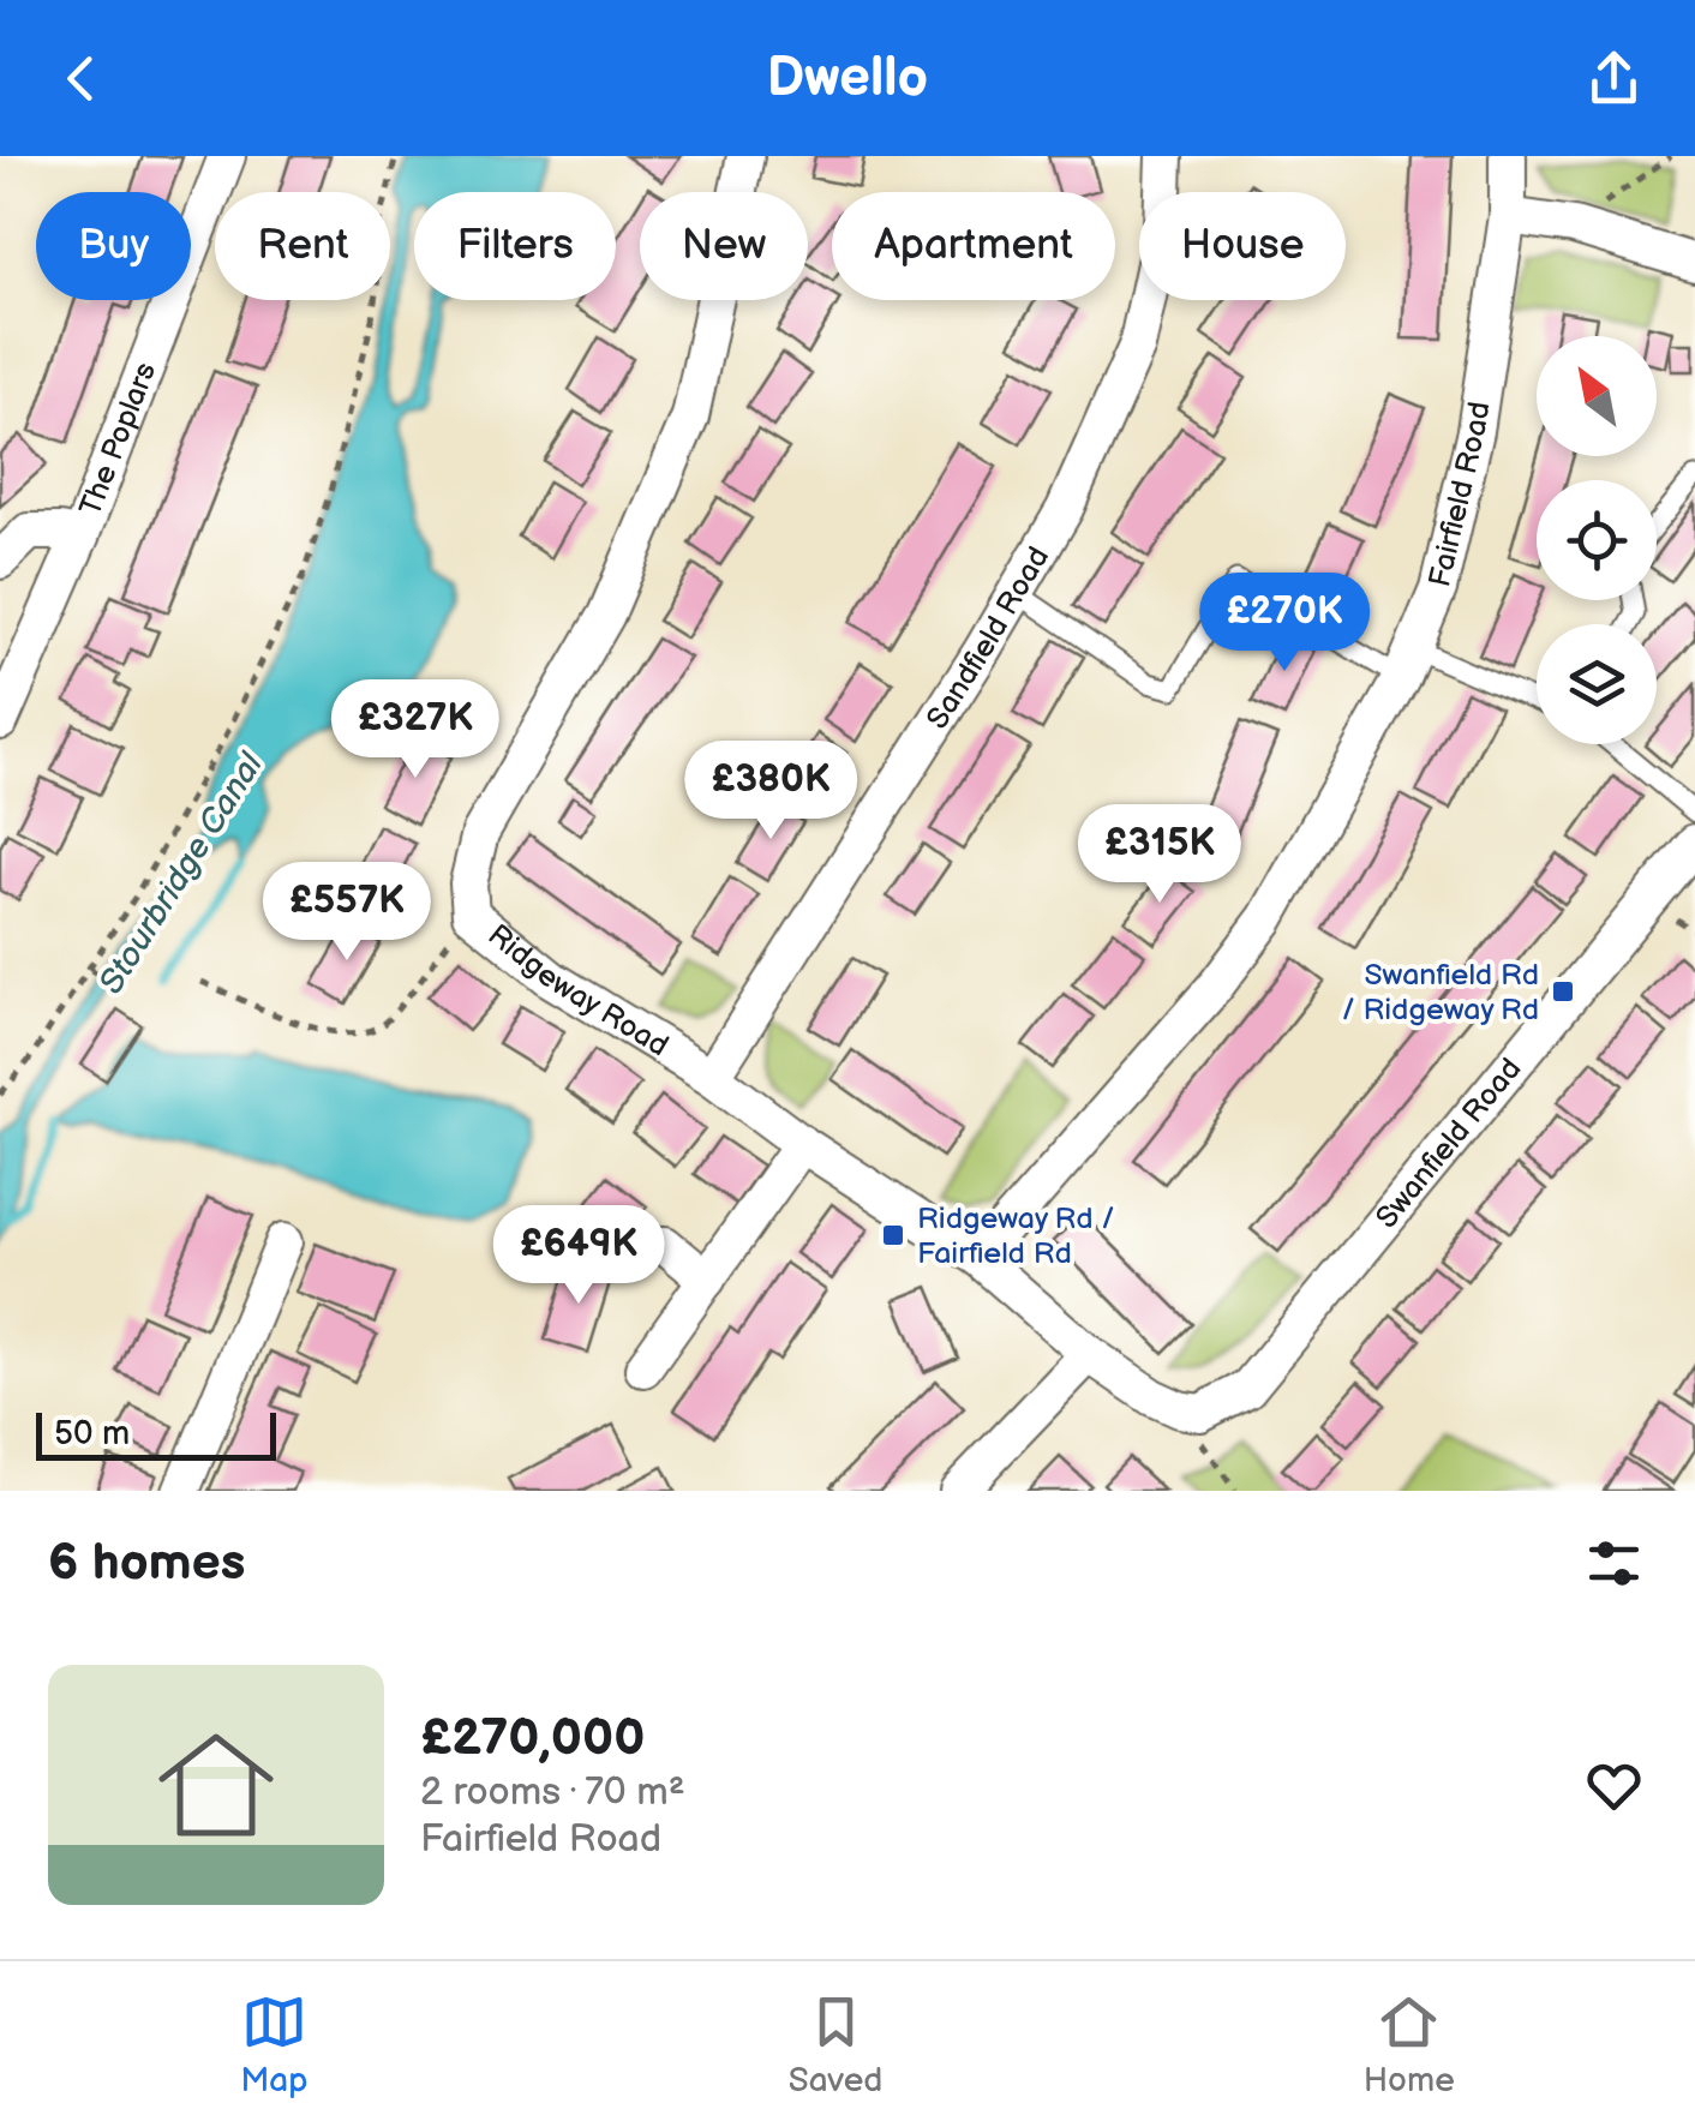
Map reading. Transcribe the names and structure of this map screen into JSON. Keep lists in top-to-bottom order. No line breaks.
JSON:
{"streets":{"street":["The Poplars","Fairfield Road","Sandfield Road","Ridgeway Road","Swanfield Road"]},"crossings":[["Fairfield Road","Ridgeway Road"],["Sandfield Road","Ridgeway Road"],["Ridgeway Road","Swanfield Road"]],"water":["Stourbridge Canal"],"places":{"transit":["Swanfield Rd / Ridgeway Rd","Ridgeway Rd / Fairfield Rd"]},"scale_bar":"50 m","north":"top left","page":{"header":"Dwello","chip":["Buy","Rent","Filters","New","Apartment","House"],"price":["£270K","£327K","£380K","£315K","£557K","£649K"],"scale":"50 m","heading":"6 homes","list":[{"name":"£270,000","note":"2 rooms · 70 m² · Fairfield Road"}],"tabs":["Map","Saved","Home"]}}
